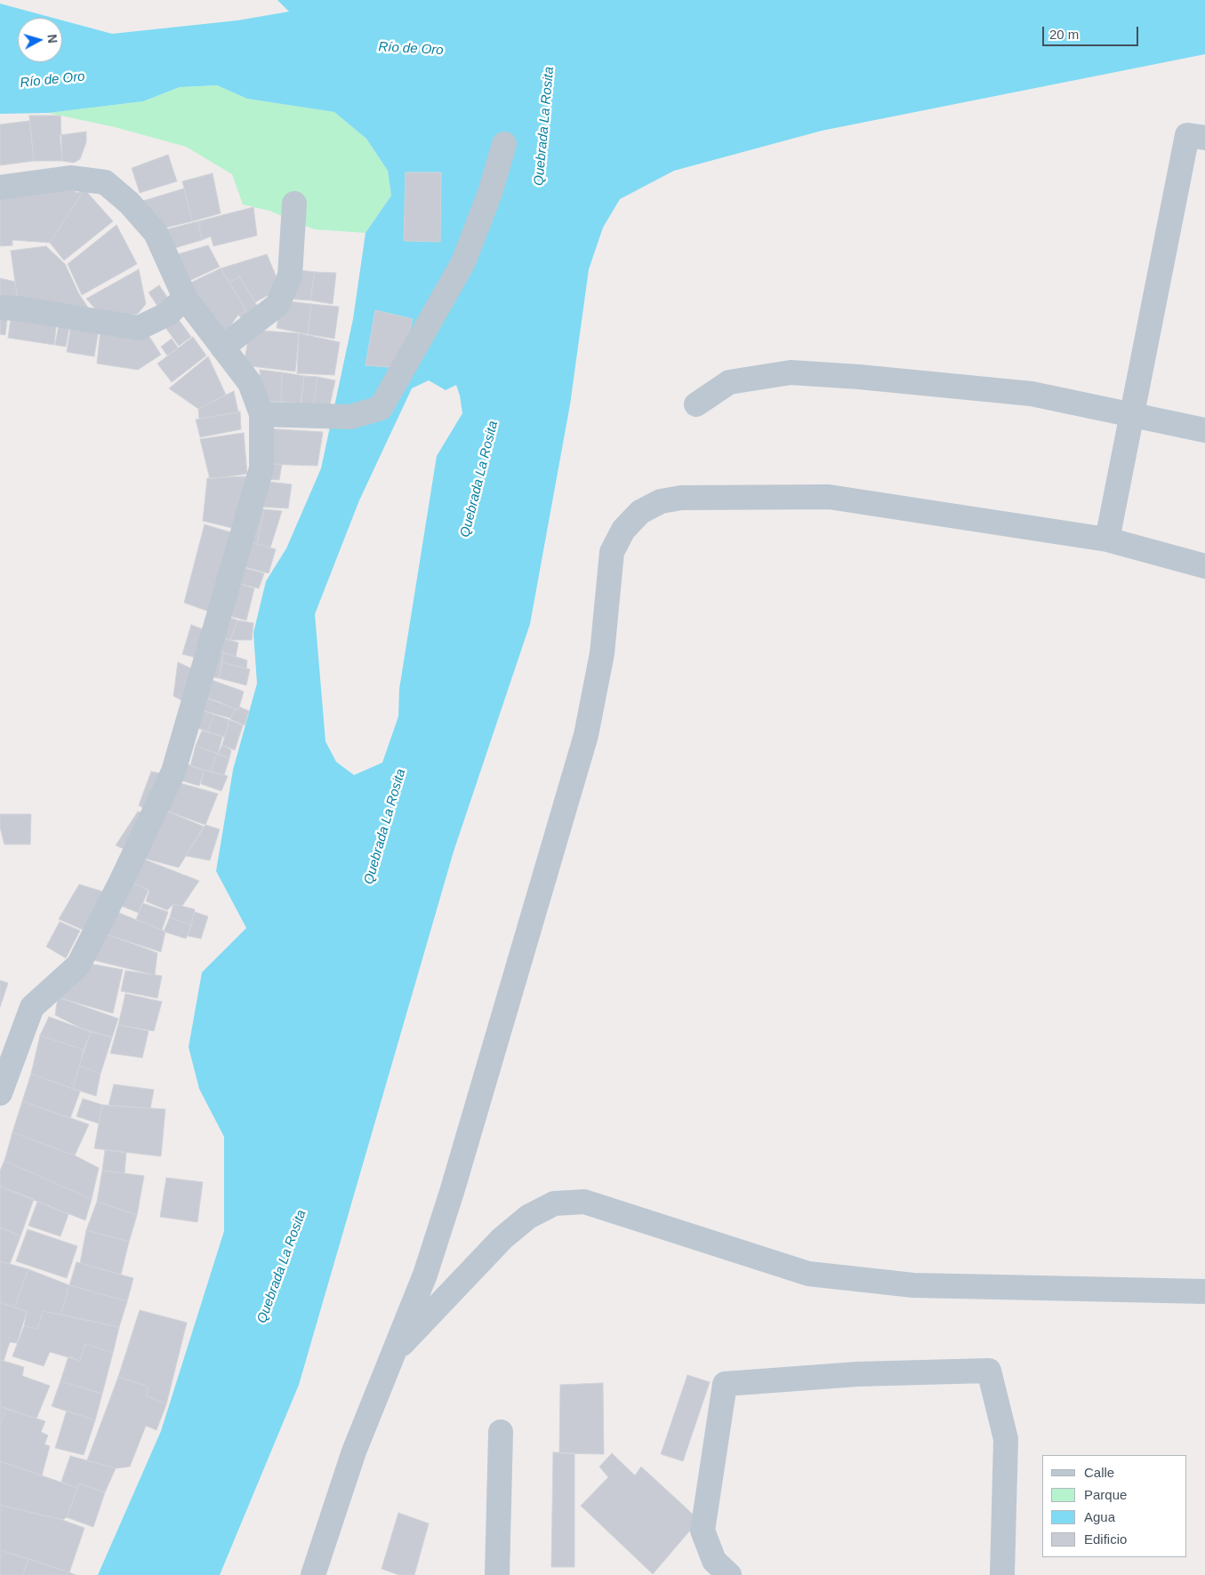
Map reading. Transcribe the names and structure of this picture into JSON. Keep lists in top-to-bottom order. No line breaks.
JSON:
{"water":["Río de Oro","Quebrada La Rosita"],"legend":["Calle","Parque","Agua","Edificio"],"scale_bar":"20 m","north":"right"}
